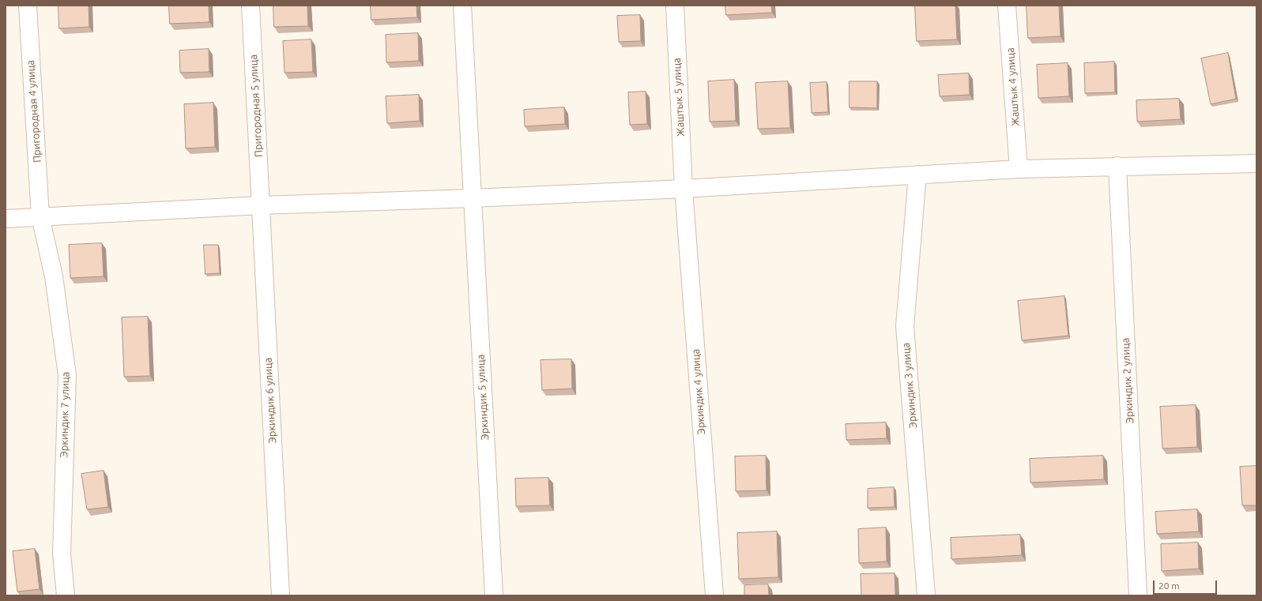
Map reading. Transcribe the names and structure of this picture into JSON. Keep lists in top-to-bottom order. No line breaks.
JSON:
{"streets":{"street":["Жаштык 4 улица","Жаштык 5 улица","Пригородная 5 улица","Пригородная 4 улица","Эркиндик 2 улица","Эркиндик 3 улица","Эркиндик 4 улица","Эркиндик 5 улица","Эркиндик 6 улица","Эркиндик 7 улица"]},"crossings":[["Жаштык 5 улица","Эркиндик 4 улица"],["Пригородная 5 улица","Эркиндик 6 улица"],["Пригородная 4 улица","Эркиндик 7 улица"]],"scale_bar":"20 m"}
